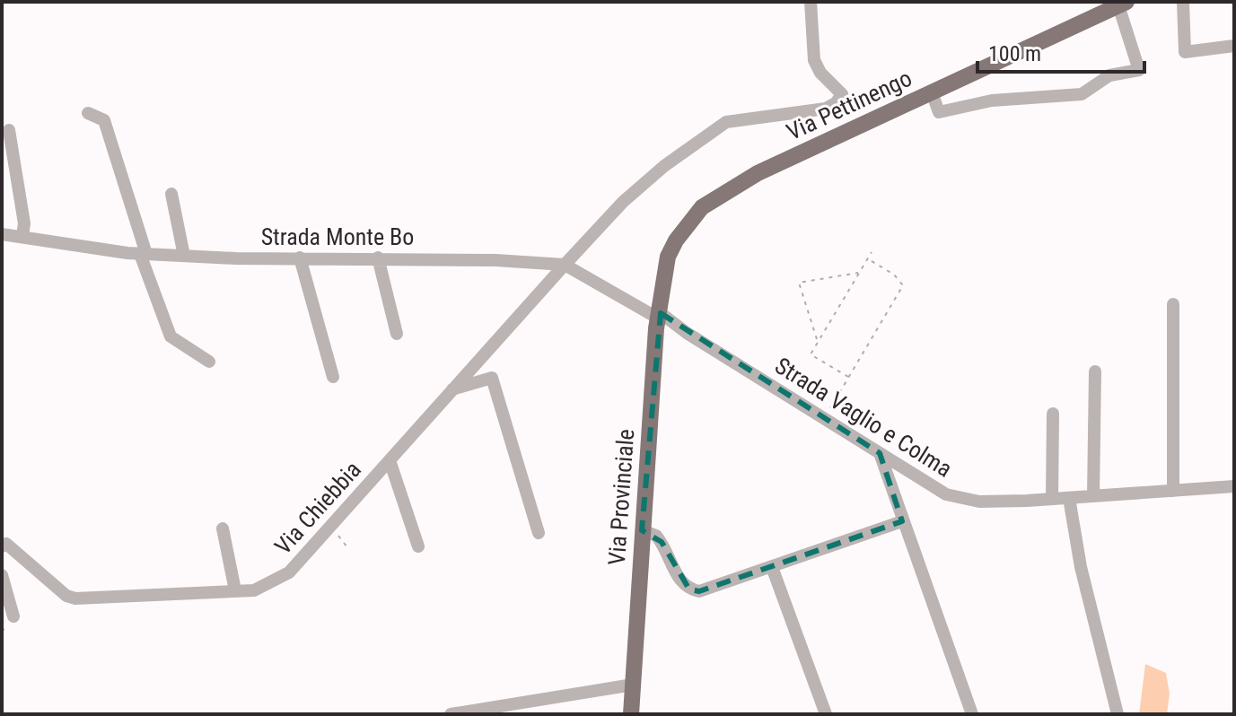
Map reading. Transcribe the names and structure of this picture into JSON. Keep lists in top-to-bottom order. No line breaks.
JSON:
{"streets":{"main road":["Via Pettinengo","Via Provinciale"],"street":["Strada Monte Bo","Strada Vaglio e Colma","Via Chiebbia"]},"crossings":[["Via Pettinengo","Strada Monte Bo"],["Via Pettinengo","Strada Vaglio e Colma"],["Via Pettinengo","Via Provinciale"],["Strada Monte Bo","Strada Vaglio e Colma"],["Strada Monte Bo","Via Provinciale"],["Strada Monte Bo","Via Chiebbia"],["Strada Vaglio e Colma","Via Provinciale"]],"scale_bar":"100 m"}
